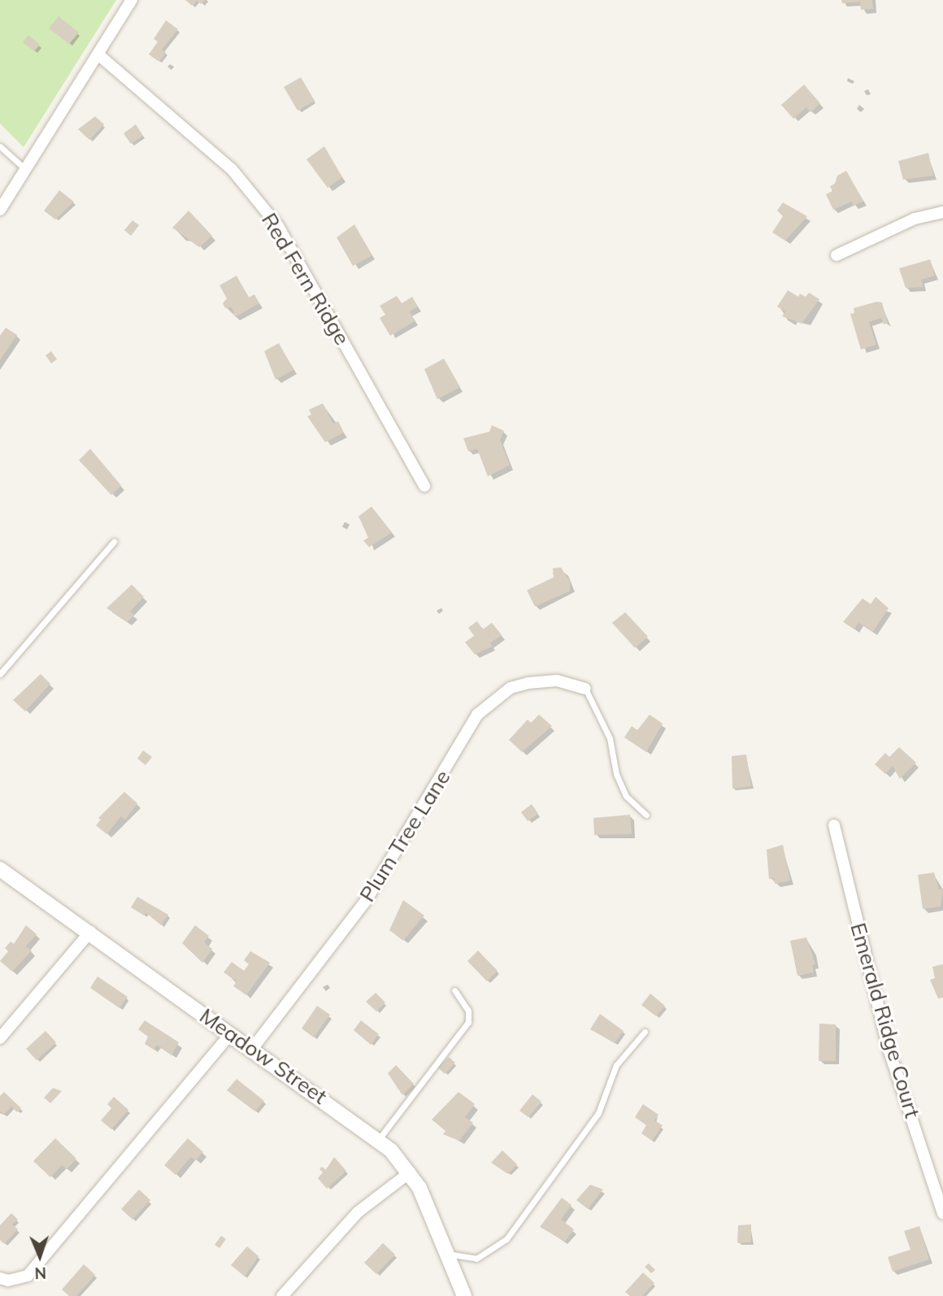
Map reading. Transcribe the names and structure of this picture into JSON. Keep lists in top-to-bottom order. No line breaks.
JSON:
{"streets":{"street":["Red Fern Ridge","Plum Tree Lane","Emerald Ridge Court","Meadow Street"]},"crossings":[["Plum Tree Lane","Meadow Street"]],"north":"bottom"}
